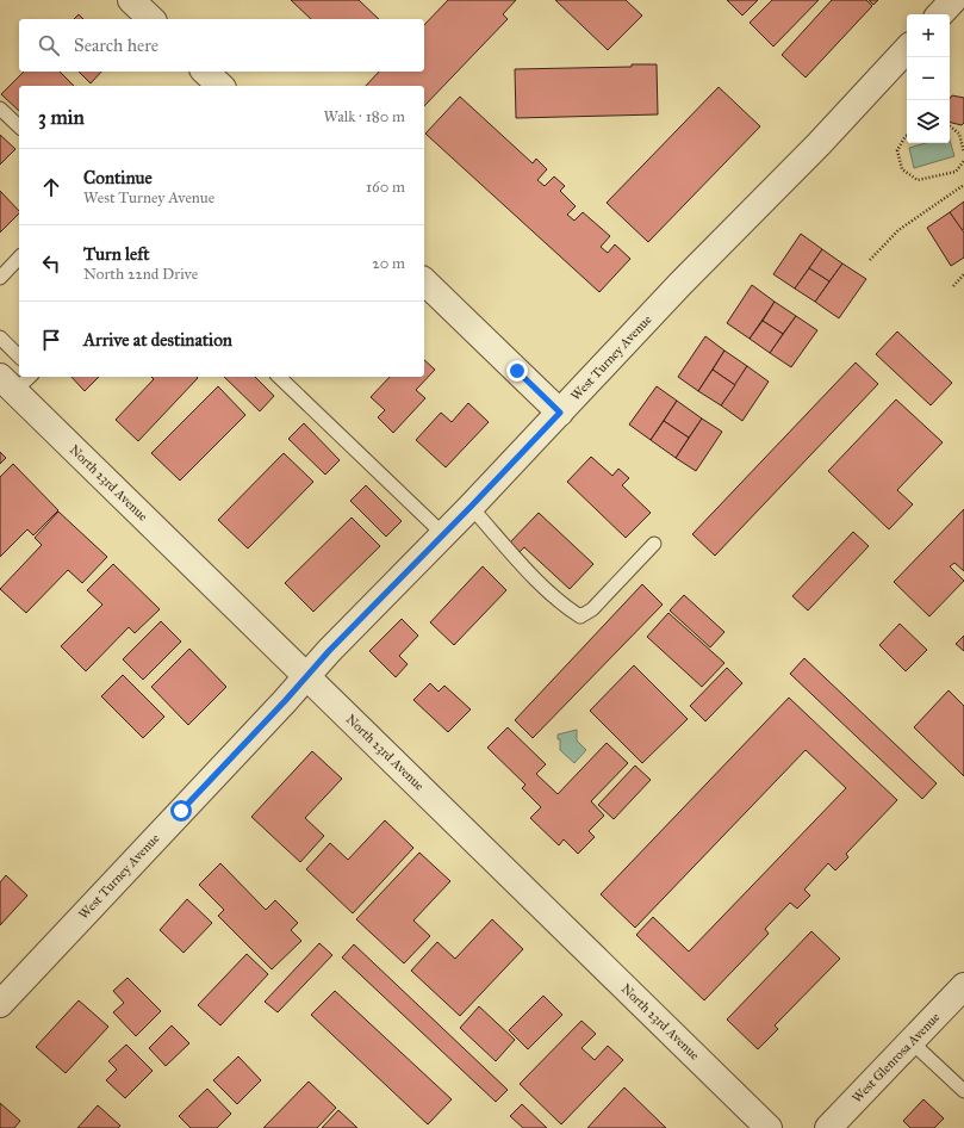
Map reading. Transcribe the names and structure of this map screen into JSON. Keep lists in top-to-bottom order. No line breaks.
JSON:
{"streets":{"street":["West Turney Avenue","North 23rd Avenue","West Glenrosa Avenue"]},"crossings":[["West Turney Avenue","North 23rd Avenue"]],"page":{"map_buttons":["+","−"],"search":"Search here","heading":["3 min","Walk · 180 m"],"list":[["Continue","West Turney Avenue","160 m"],["Turn left","North 22nd Drive","20 m"],"Arrive at destination"]}}
